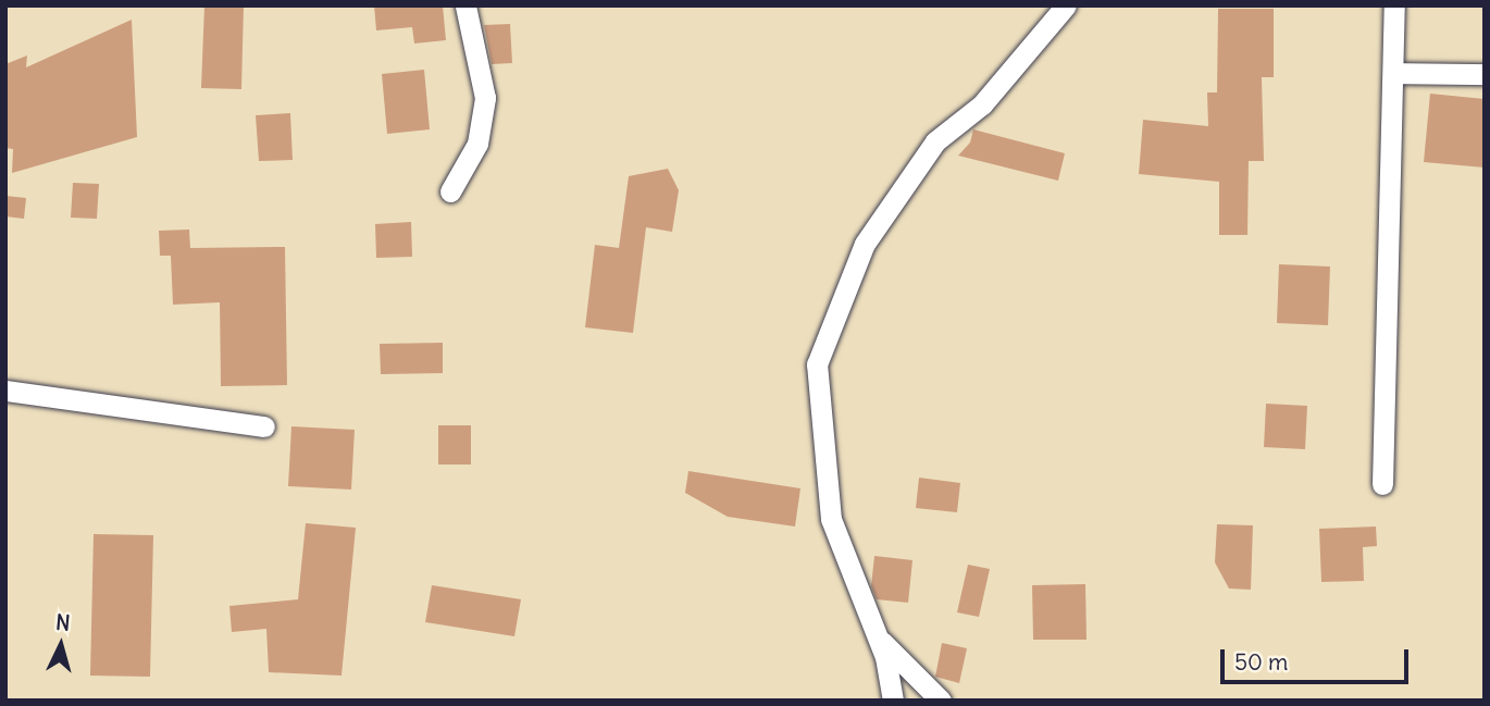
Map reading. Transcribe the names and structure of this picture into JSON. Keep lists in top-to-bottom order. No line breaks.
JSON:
{"scale_bar":"50 m","north":"top"}
